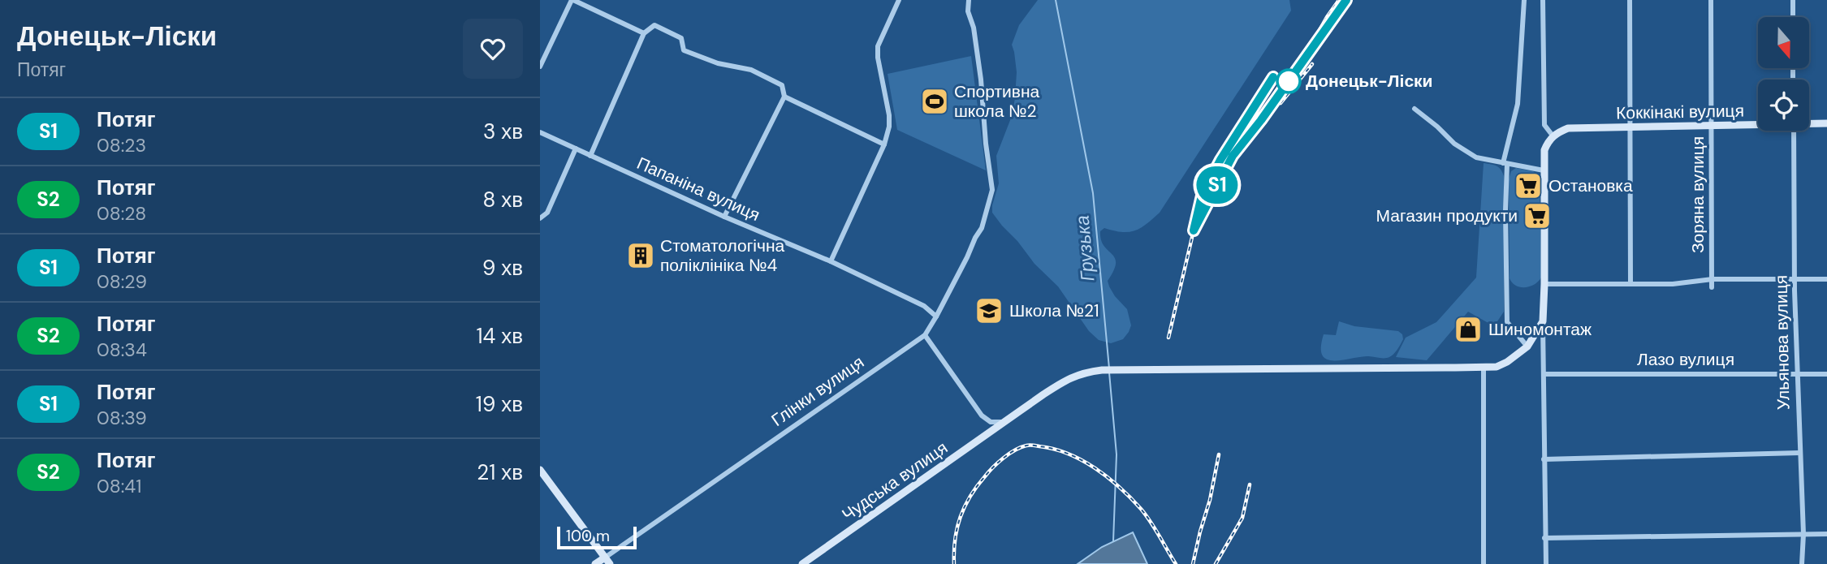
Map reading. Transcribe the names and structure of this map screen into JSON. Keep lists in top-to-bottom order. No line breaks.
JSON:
{"streets":{"street":["Коккінакі вулиця","Папаніна вулиця","Зоряна вулиця","Ульянова вулиця","Лазо вулиця","Глінки вулиця","Чудська вулиця"]},"crossings":[["Коккінакі вулиця","Зоряна вулиця"],["Папаніна вулиця","Глінки вулиця"],["Ульянова вулиця","Лазо вулиця"]],"water":["Грузька"],"places":{"other":["Донецьк-Ліски"],"sports":["Спортивна школа №2"],"supermarket":["Остановка","Магазин продукти"],"building":["Стоматологічна поліклініка №4"],"school or university":["Школа №21"],"shop":["Шиномонтаж"]},"scale_bar":"100 m","north":"bottom","page":{"heading":["Донецьк-Ліски","Потяг"],"on_map":"S1","list":[{"mark":"S1","name":"Потяг","note":"08:23","value":"3 хв"},{"mark":"S2","name":"Потяг","note":"08:28","value":"8 хв"},{"mark":"S1","name":"Потяг","note":"08:29","value":"9 хв"},{"mark":"S2","name":"Потяг","note":"08:34","value":"14 хв"},{"mark":"S1","name":"Потяг","note":"08:39","value":"19 хв"},{"mark":"S2","name":"Потяг","note":"08:41","value":"21 хв"}],"scale":"100 m"}}
